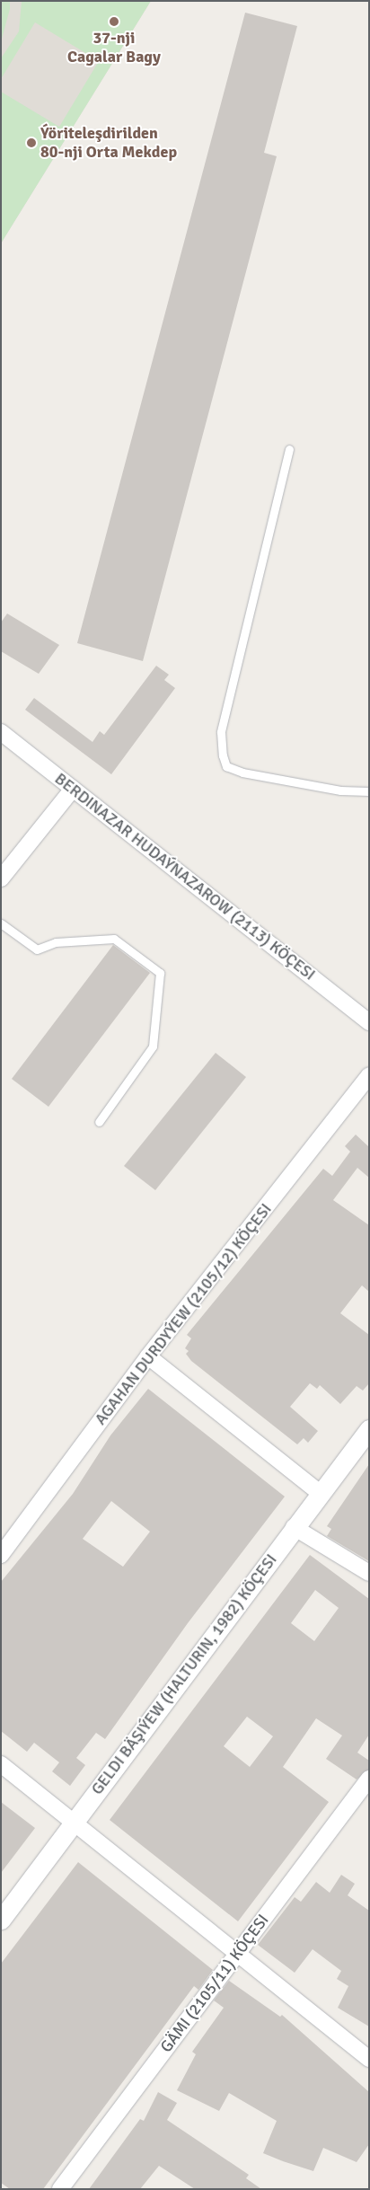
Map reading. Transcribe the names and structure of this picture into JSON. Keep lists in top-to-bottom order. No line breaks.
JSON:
{"streets":{"street":["BERDINAZAR HUDAÝNAZAROW (2113) KÖÇESI","AGAHAN DURDYÝEW (2105/12) KÖÇESI","GELDI BÄŞIÝEW (HALTURIN, 1982) KÖÇESI","GÄMI (2105/11) KÖÇESI"]},"places":["37-nji Cagalar Bagy","Ýöriteleşdirilden 80-nji Orta Mekdep"]}
